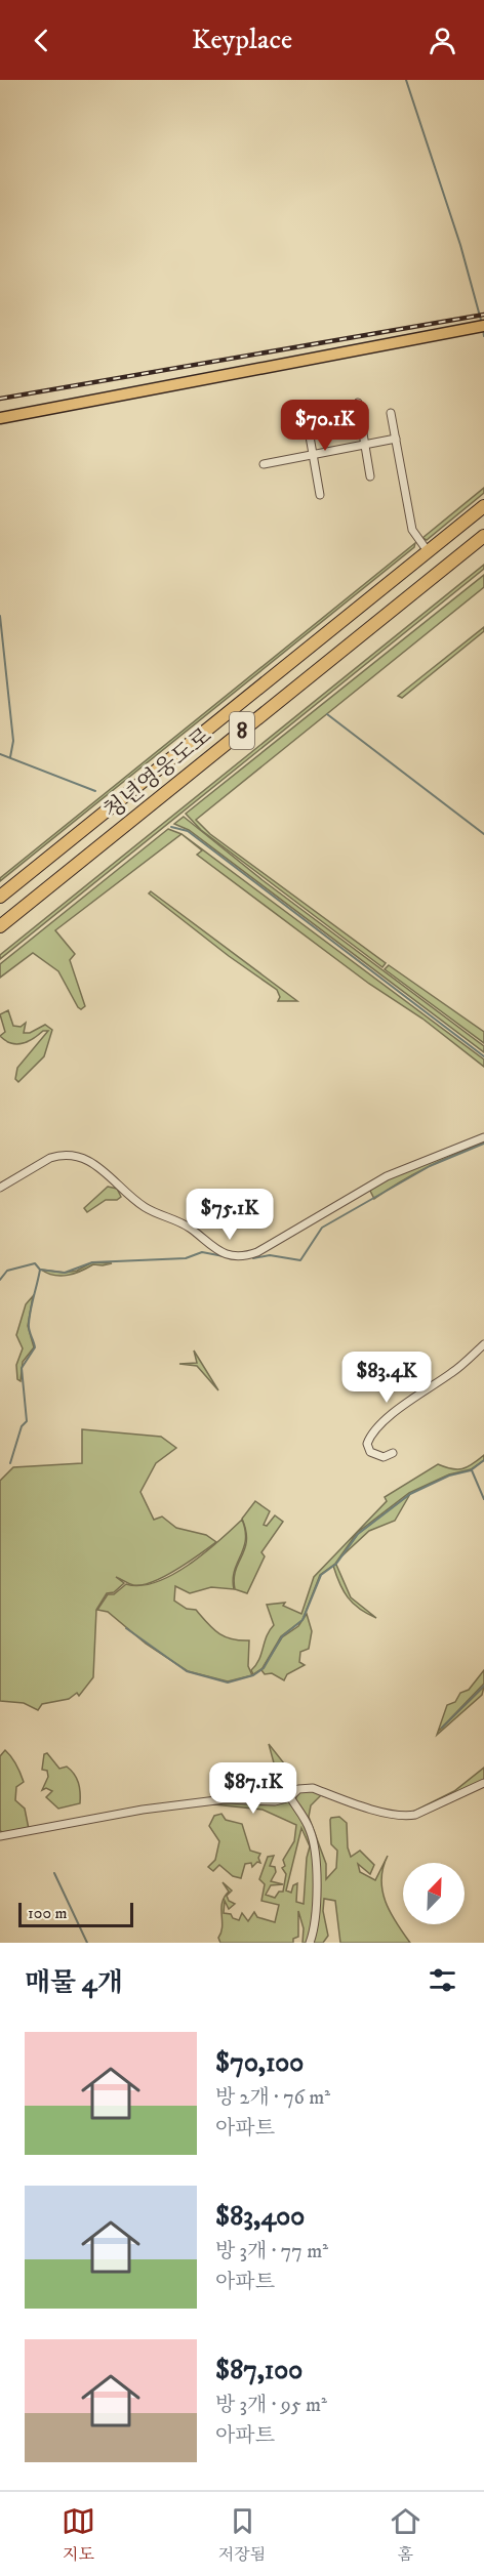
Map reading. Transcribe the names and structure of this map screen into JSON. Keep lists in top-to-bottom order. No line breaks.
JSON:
{"streets":{"highway":["8","청년영웅도로"]},"scale_bar":"100 m","north":"top right","page":{"header":"Keyplace","price":["$70.1K","$75.1K","$83.4K","$87.1K"],"scale":"100 m","heading":"매물 4개","list":[{"name":"$70,100","note":"방 2개 · 76 m² · 아파트"},{"name":"$83,400","note":"방 3개 · 77 m² · 아파트"},{"name":"$87,100","note":"방 3개 · 95 m² · 아파트"}],"tabs":["지도","저장됨","홈"]}}
